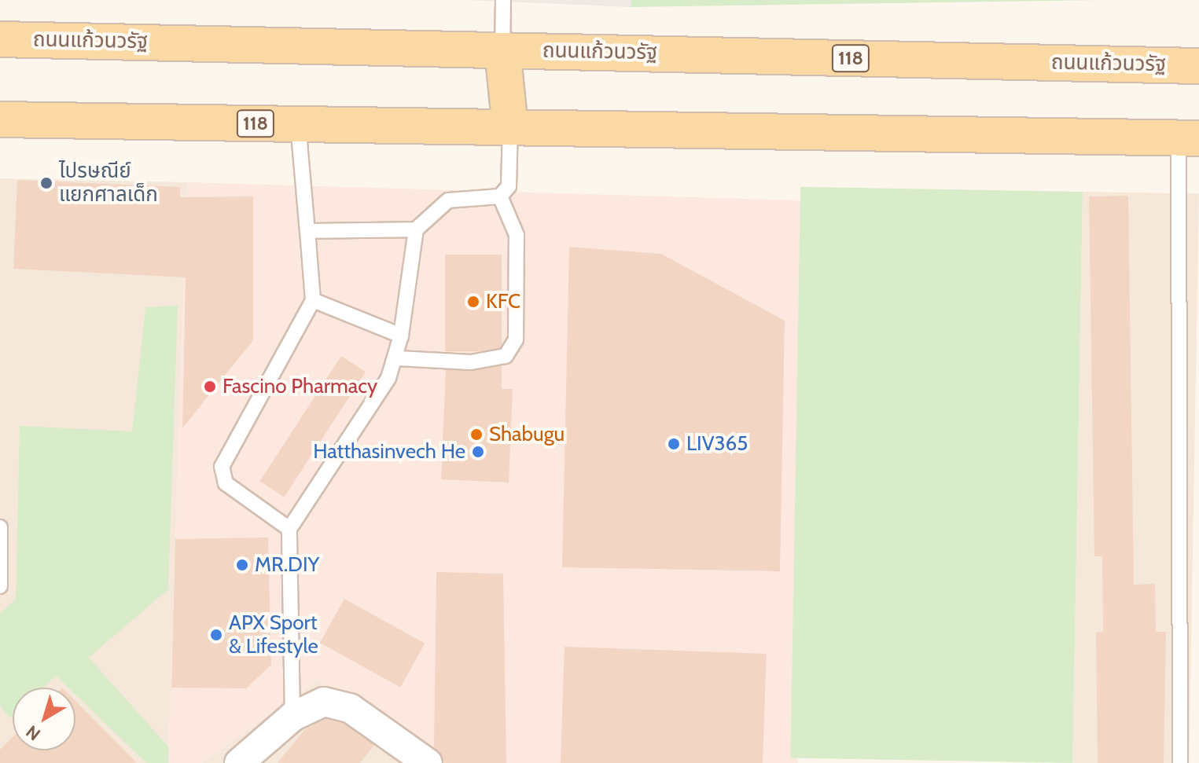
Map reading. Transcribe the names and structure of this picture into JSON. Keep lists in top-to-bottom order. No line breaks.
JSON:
{"streets":{"main road":["ถนนแก้วนวรัฐ","118"]},"places":["ไปรษณีย์ แยกศาลเด็ก","KFC","Fascino Pharmacy","Shabugu","LIV365","Hatthasinvech He","MR.DIY","APX Sport & Lifestyle"],"north":"bottom left"}
